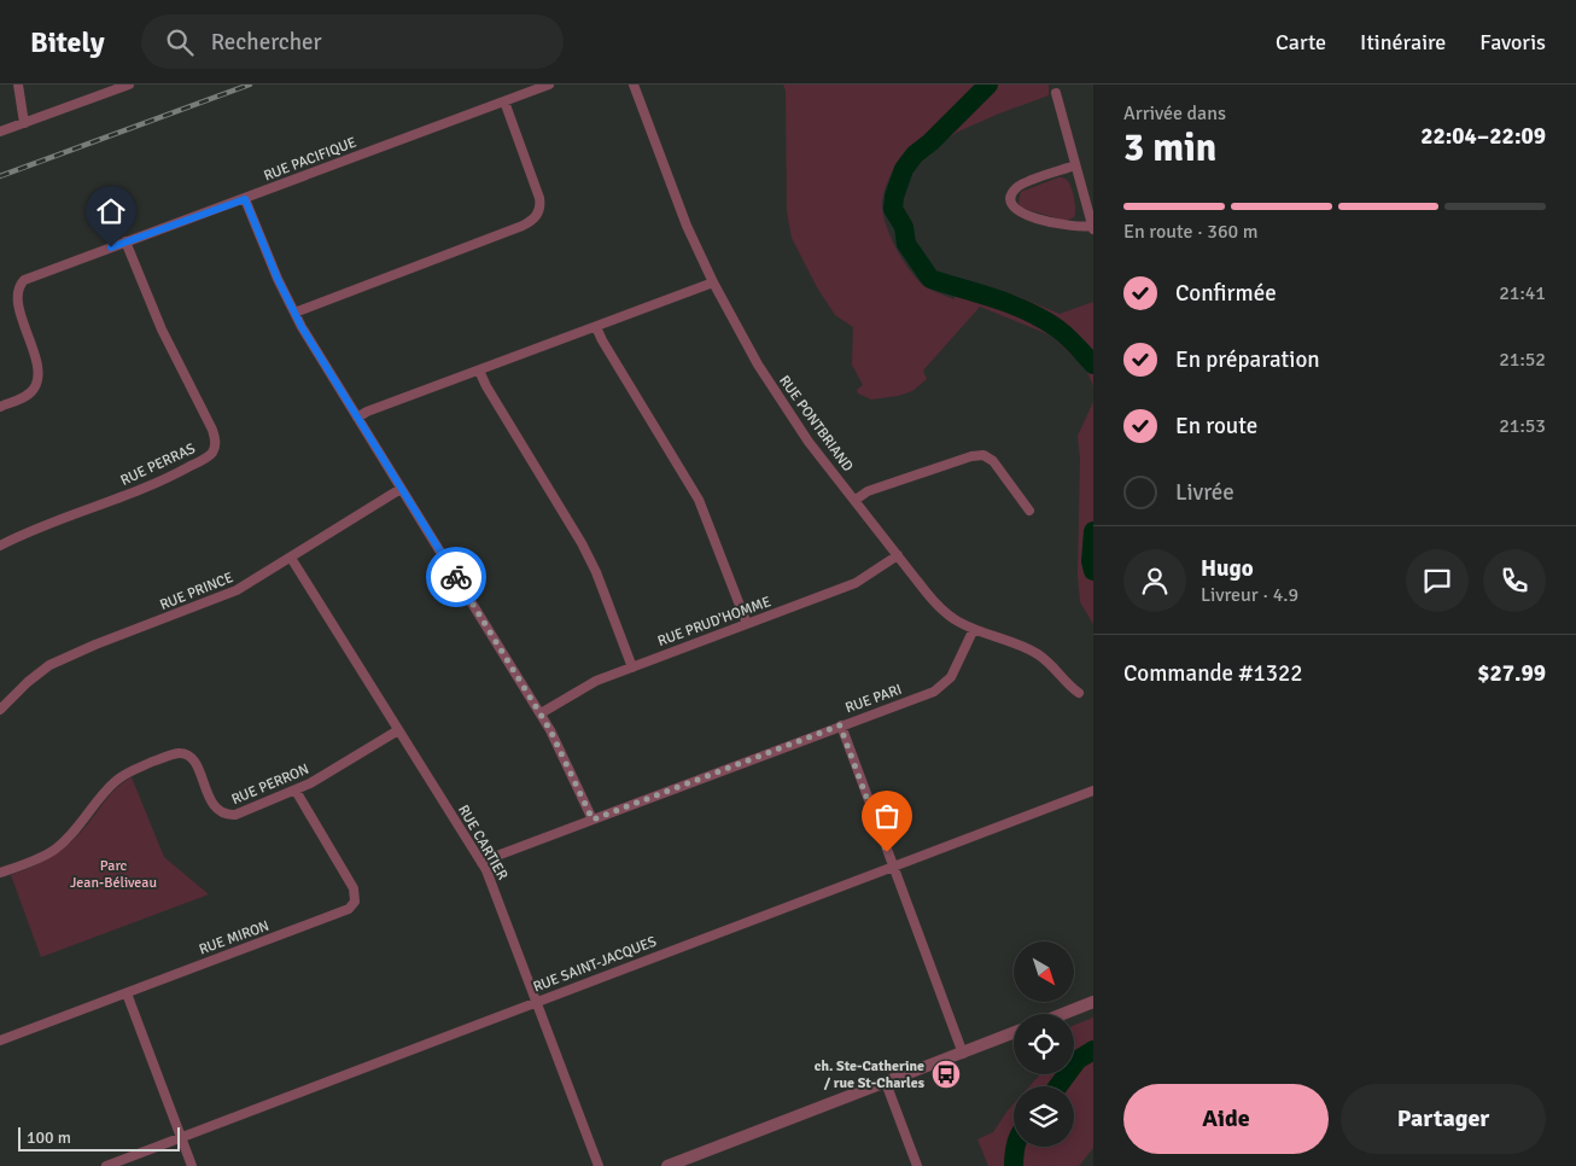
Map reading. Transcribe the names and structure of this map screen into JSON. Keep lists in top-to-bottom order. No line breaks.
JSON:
{"streets":{"street":["RUE PACIFIQUE","RUE PONTBRIAND","RUE PERRAS","RUE PRINCE","RUE PRUD'HOMME","RUE PARI","RUE PERRON","RUE CARTIER","RUE MIRON","RUE SAINT-JACQUES"]},"crossings":[["RUE PACIFIQUE","RUE PERRAS"],["RUE PONTBRIAND","RUE PRUD'HOMME"],["RUE PONTBRIAND","RUE PARI"],["RUE PRINCE","RUE CARTIER"],["RUE PARI","RUE CARTIER"],["RUE PERRON","RUE CARTIER"],["RUE PERRON","RUE MIRON"],["RUE CARTIER","RUE SAINT-JACQUES"]],"parks":["Parc Jean-Béliveau"],"places":{"bus stop":["ch. Ste-Catherine / rue St-Charles"]},"scale_bar":"100 m","north":"bottom right","page":{"header":"Bitely","search":"Rechercher","nav":["Carte","Itinéraire","Favoris"],"heading":["3 min","Arrivée dans","22:04–22:09"],"panel":["Hugo","Livreur · 4.9","Commande #1322","$27.99"],"bar":"En route · 360 m","list":[["Confirmée","21:41"],["En préparation","21:52"],["En route","21:53"],"Livrée"],"buttons":["Aide","Partager"],"scale":"100 m"}}
